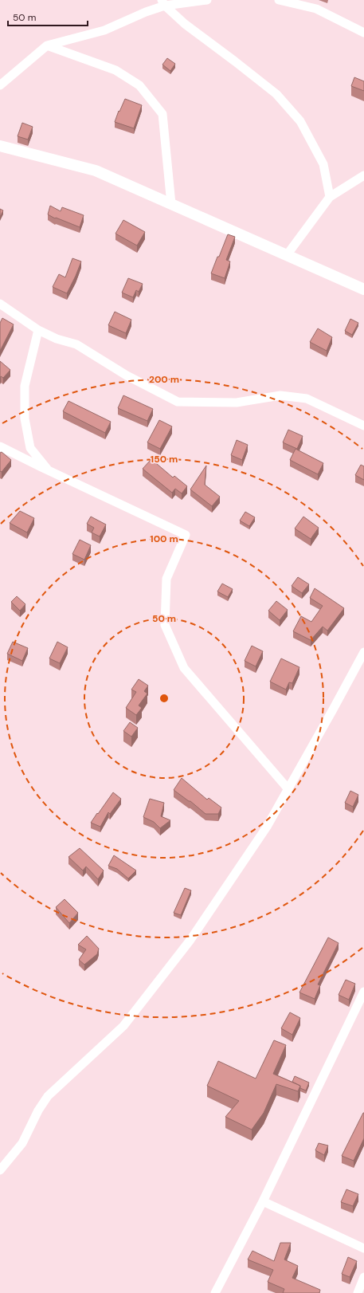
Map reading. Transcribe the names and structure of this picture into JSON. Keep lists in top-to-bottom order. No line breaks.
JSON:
{"scale_bar":"50 m","rings":["200 m","150 m","100 m","50 m"]}
